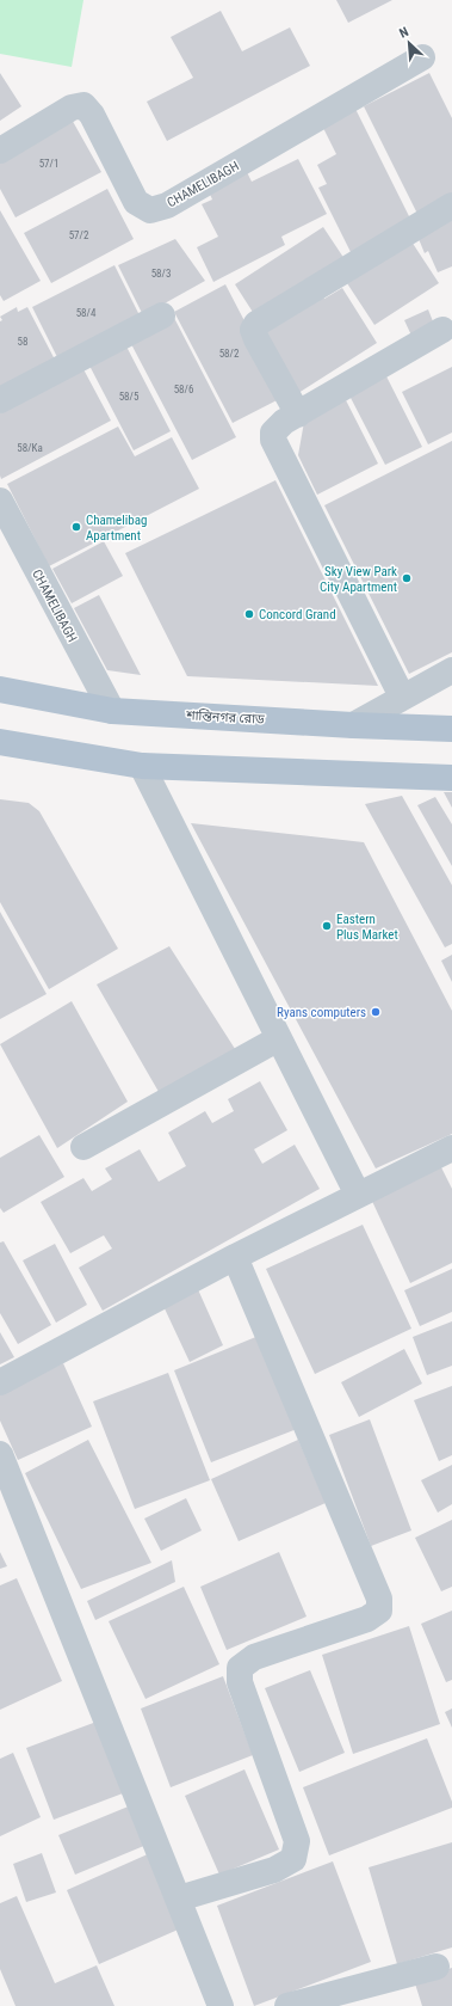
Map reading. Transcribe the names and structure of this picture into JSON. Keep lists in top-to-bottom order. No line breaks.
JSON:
{"streets":{"main road":["শান্তিনগর রোড"],"street":["CHAMELIBAGH"]},"crossings":[["CHAMELIBAGH","শান্তিনগর রোড"]],"places":["Chamelibag Apartment","Sky View Park City Apartment","Concord Grand","Eastern Plus Market","Ryans computers"],"house_numbers":["57/1","57/2","58/3","58/4","58","58/2","58/6","58/5","58/Ka"],"north":"top left"}
